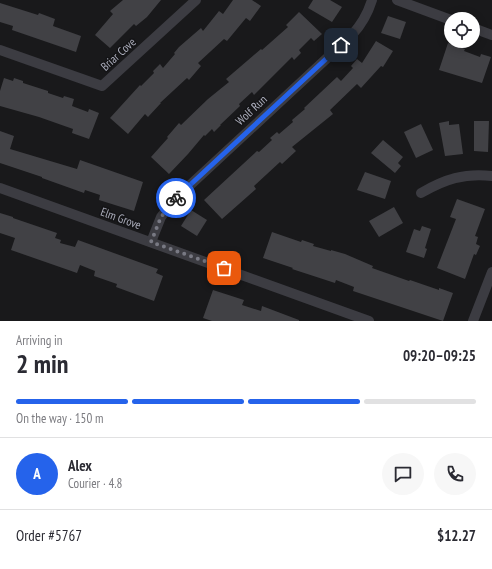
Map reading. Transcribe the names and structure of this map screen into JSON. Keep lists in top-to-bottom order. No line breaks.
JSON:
{"streets":{"street":["Briar Cove","Wolf Run","Elm Grove"]},"crossings":[["Wolf Run","Elm Grove"]],"page":{"heading":["2 min","Arriving in","09:20–09:25"],"panel":["Alex","Courier · 4.8","Order #5767","$12.27"],"bar":"On the way · 150 m","round":"A"}}
